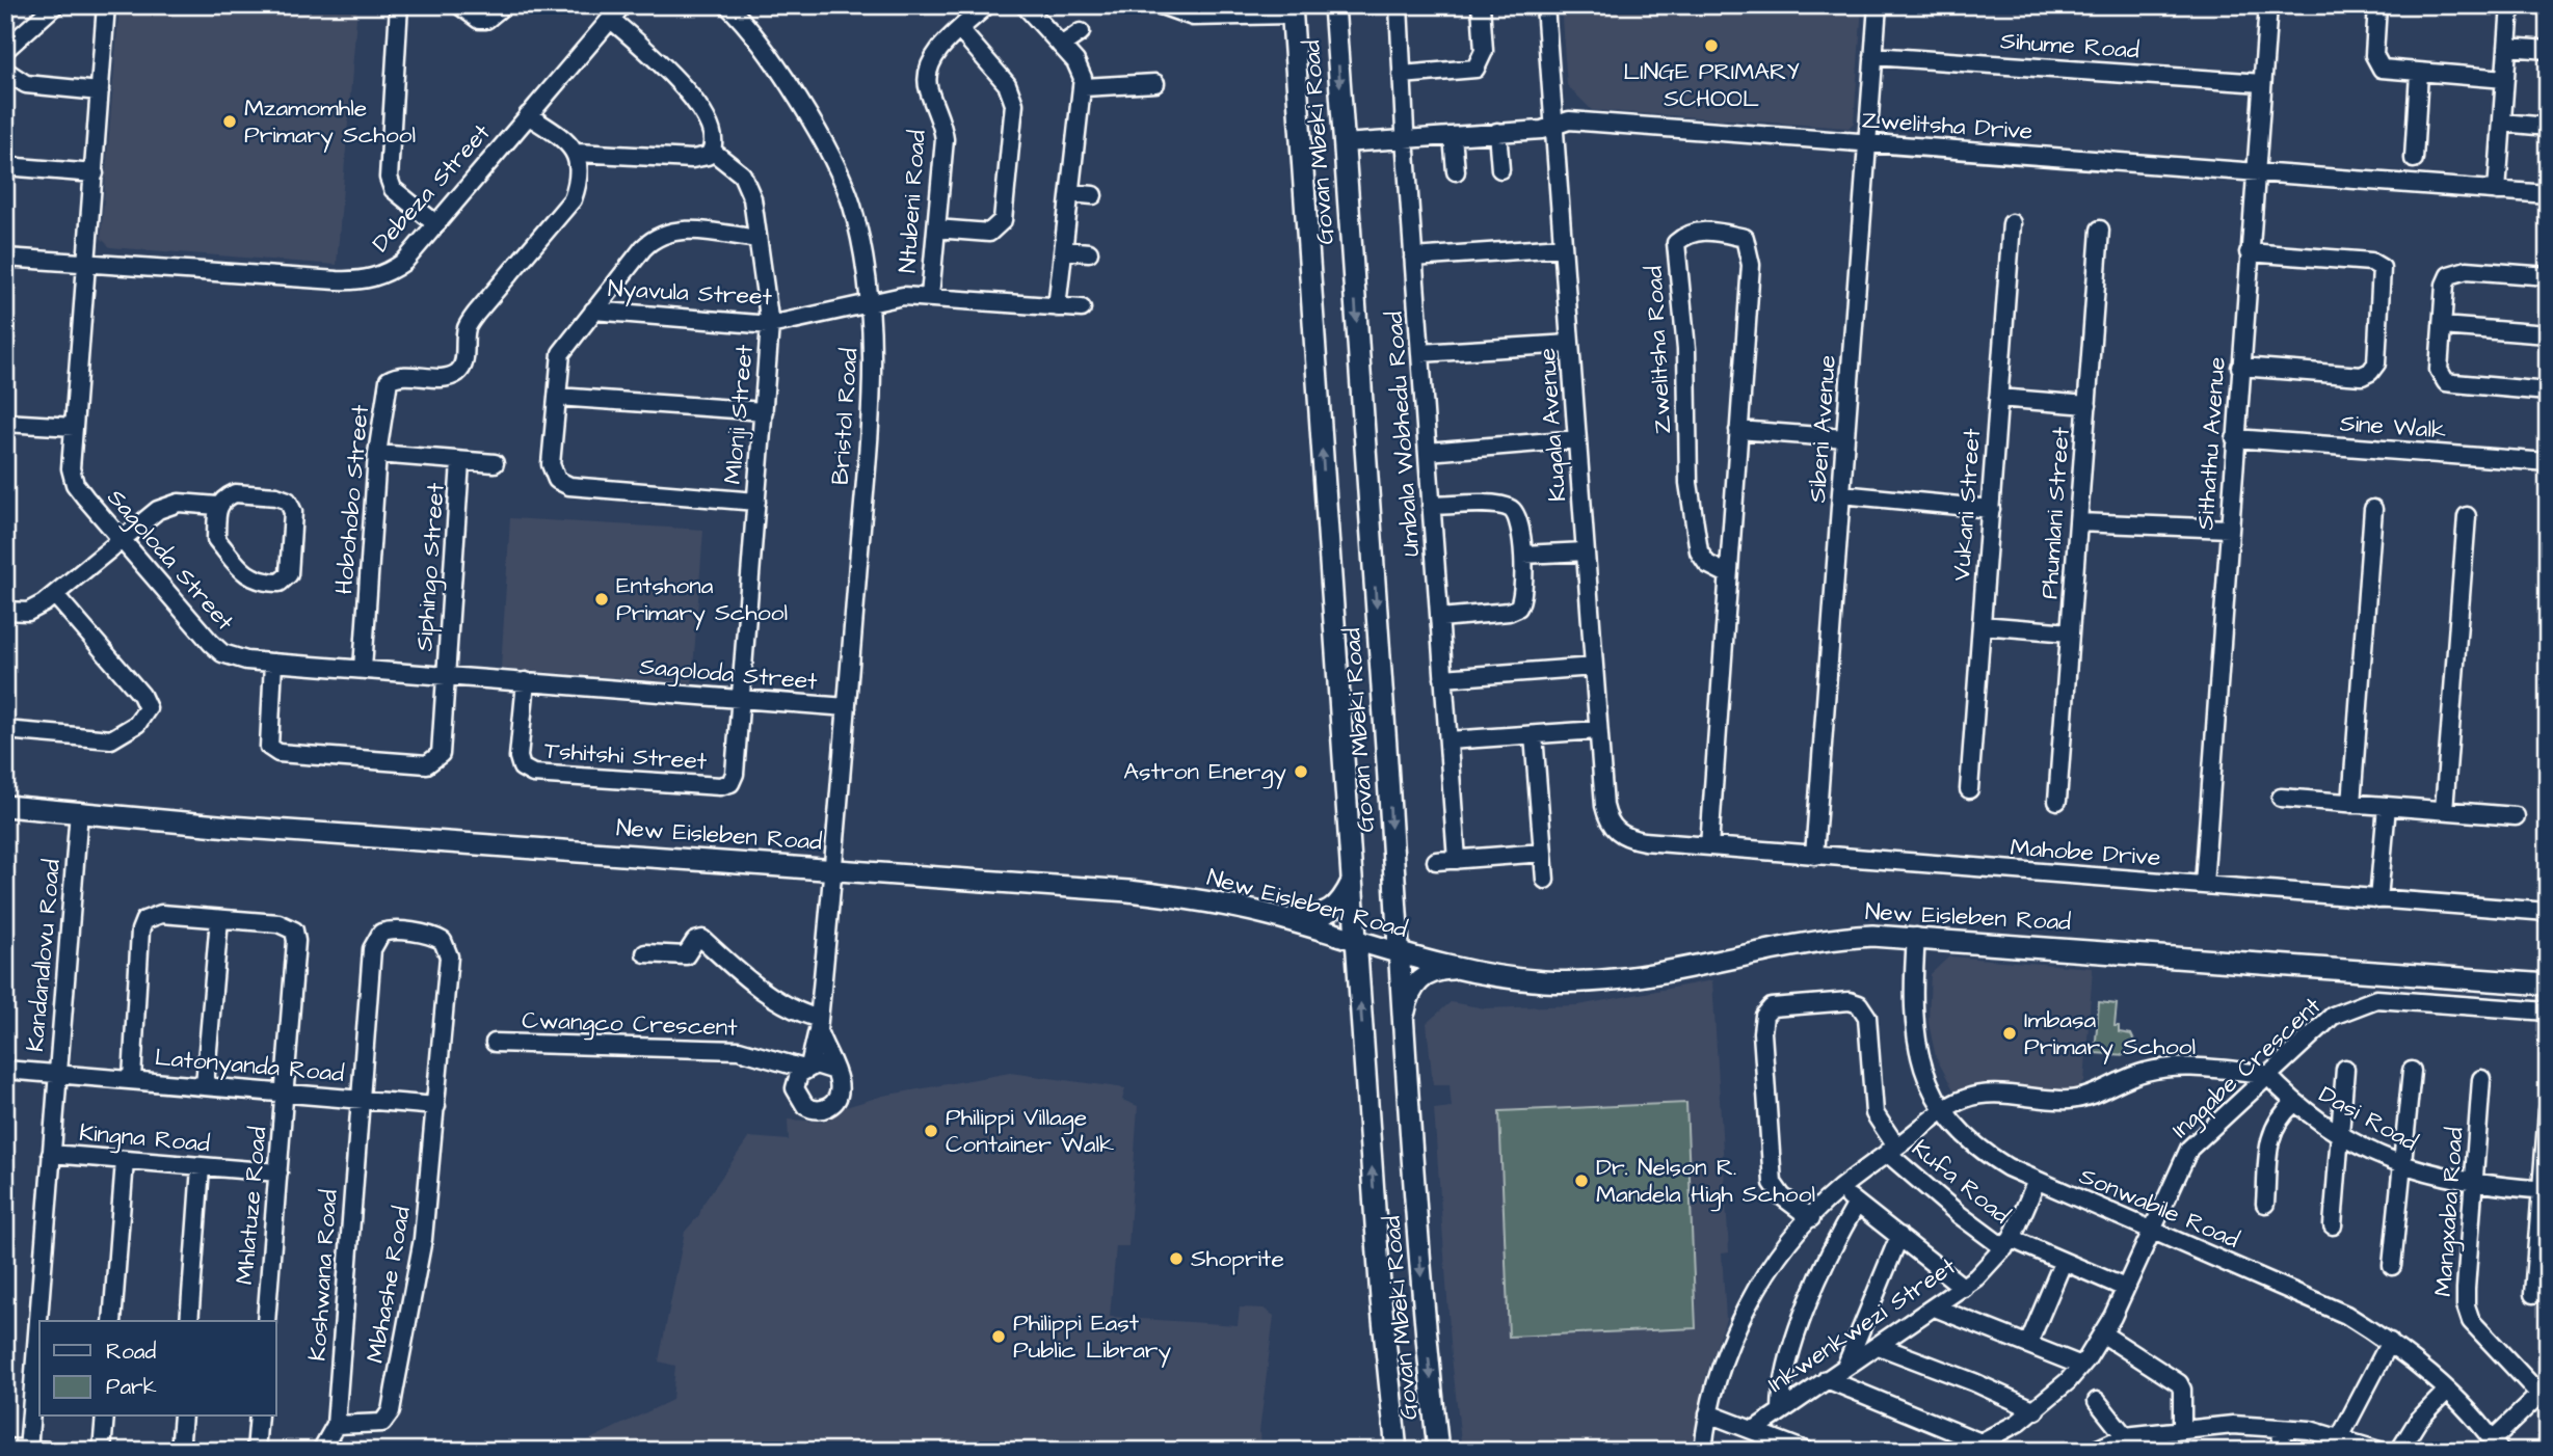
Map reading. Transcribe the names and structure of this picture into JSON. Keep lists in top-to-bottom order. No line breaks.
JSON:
{"streets":{"main road":["Govan Mbeki Road","New Eisleben Road"],"street":["Sihume Road","Zwelitsha Drive","Debeza Street","Ntubeni Road","Nyavula Street","Zwelitsha Road","Mlonji Street","Bristol Road","Kuqala Avenue","Sine Walk","Sibeni Avenue","Umbala Wobhedu Road","Sithathu Avenue","Hobohobo Street","Vukani Street","Phumlani Street","Sagoloda Street","Siphingo Street","Tshitshi Street","Mahobe Drive","Kandandlovu Road","Cwangco Crescent","Latonyanda Road","Ingqabe Crescent","Dasi Road","Kingna Road","Kufa Road","Mhlatuze Road","Sonwabile Road","Mangxaba Road","Koshwana Road","Mbhashe Road","Inkwenkwezi Street"]},"crossings":[["Sihume Road","Sibeni Avenue"],["Sihume Road","Sithathu Avenue"],["Zwelitsha Drive","Govan Mbeki Road"],["Zwelitsha Drive","Kuqala Avenue"],["Zwelitsha Drive","Sibeni Avenue"],["Zwelitsha Drive","Umbala Wobhedu Road"],["Zwelitsha Drive","Sithathu Avenue"],["Govan Mbeki Road","New Eisleben Road"],["Debeza Street","Sagoloda Street"],["Ntubeni Road","Nyavula Street"],["Nyavula Street","Mlonji Street"],["Nyavula Street","Bristol Road"],["Zwelitsha Road","Mahobe Drive"],["Mlonji Street","Sagoloda Street"],["Mlonji Street","Tshitshi Street"],["Bristol Road","Sagoloda Street"],["Bristol Road","New Eisleben Road"],["Bristol Road","Cwangco Crescent"],["Kuqala Avenue","Mahobe Drive"],["Sine Walk","Sithathu Avenue"],["Sibeni Avenue","Mahobe Drive"],["Sithathu Avenue","Mahobe Drive"],["Hobohobo Street","Sagoloda Street"],["Hobohobo Street","Siphingo Street"],["Sagoloda Street","Siphingo Street"],["Sagoloda Street","Tshitshi Street"],["New Eisleben Road","Kandandlovu Road"],["New Eisleben Road","Sonwabile Road"],["Kandandlovu Road","Latonyanda Road"],["Kandandlovu Road","Kingna Road"],["Latonyanda Road","Mhlatuze Road"],["Latonyanda Road","Koshwana Road"],["Latonyanda Road","Mbhashe Road"],["Ingqabe Crescent","Dasi Road"],["Ingqabe Crescent","Kufa Road"],["Ingqabe Crescent","Sonwabile Road"],["Dasi Road","Mangxaba Road"],["Kingna Road","Mhlatuze Road"],["Kufa Road","Inkwenkwezi Street"],["Sonwabile Road","Inkwenkwezi Street"],["Koshwana Road","Mbhashe Road"]],"places":["LINGE PRIMARY SCHOOL","Mzamomhle Primary School","Entshona Primary School","Astron Energy","Imbasa Primary School","Philippi Village Container Walk","Dr. Nelson R. Mandela High School","Shoprite","Philippi East Public Library"],"legend":["Road","Park"]}
